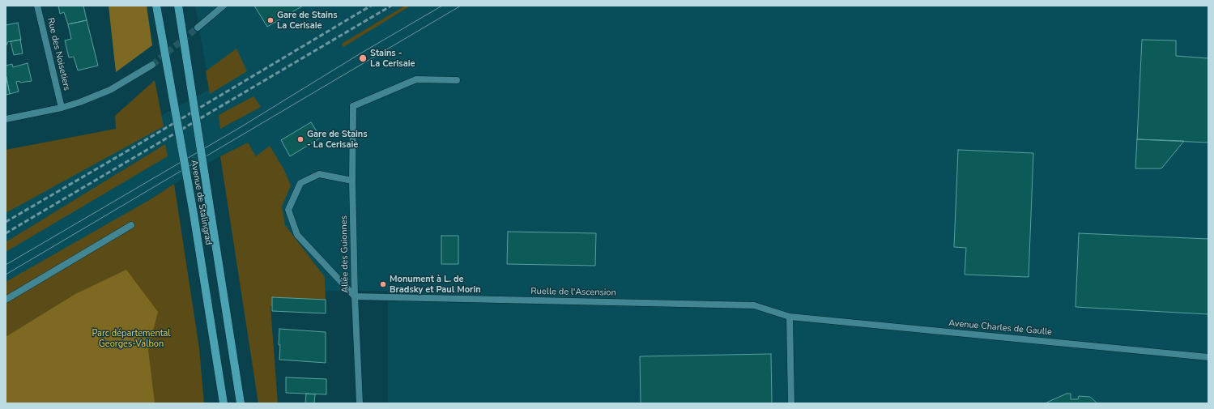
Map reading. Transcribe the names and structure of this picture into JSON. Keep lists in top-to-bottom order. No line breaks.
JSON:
{"streets":{"main road":["Avenue de Stalingrad"],"street":["Rue des Noisetiers","Allée des Guionnes","Ruelle de l'Ascension","Avenue Charles de Gaulle"]},"crossings":[["Allée des Guionnes","Ruelle de l'Ascension"],["Ruelle de l'Ascension","Avenue Charles de Gaulle"]],"parks":["Parc départemental Georges-Valbon"],"places":["Gare de Stains La Cerisaie","Stains - La Cerisaie","Gare de Stains - La Cerisaie","Monument à L. de Bradsky et Paul Morin"]}
